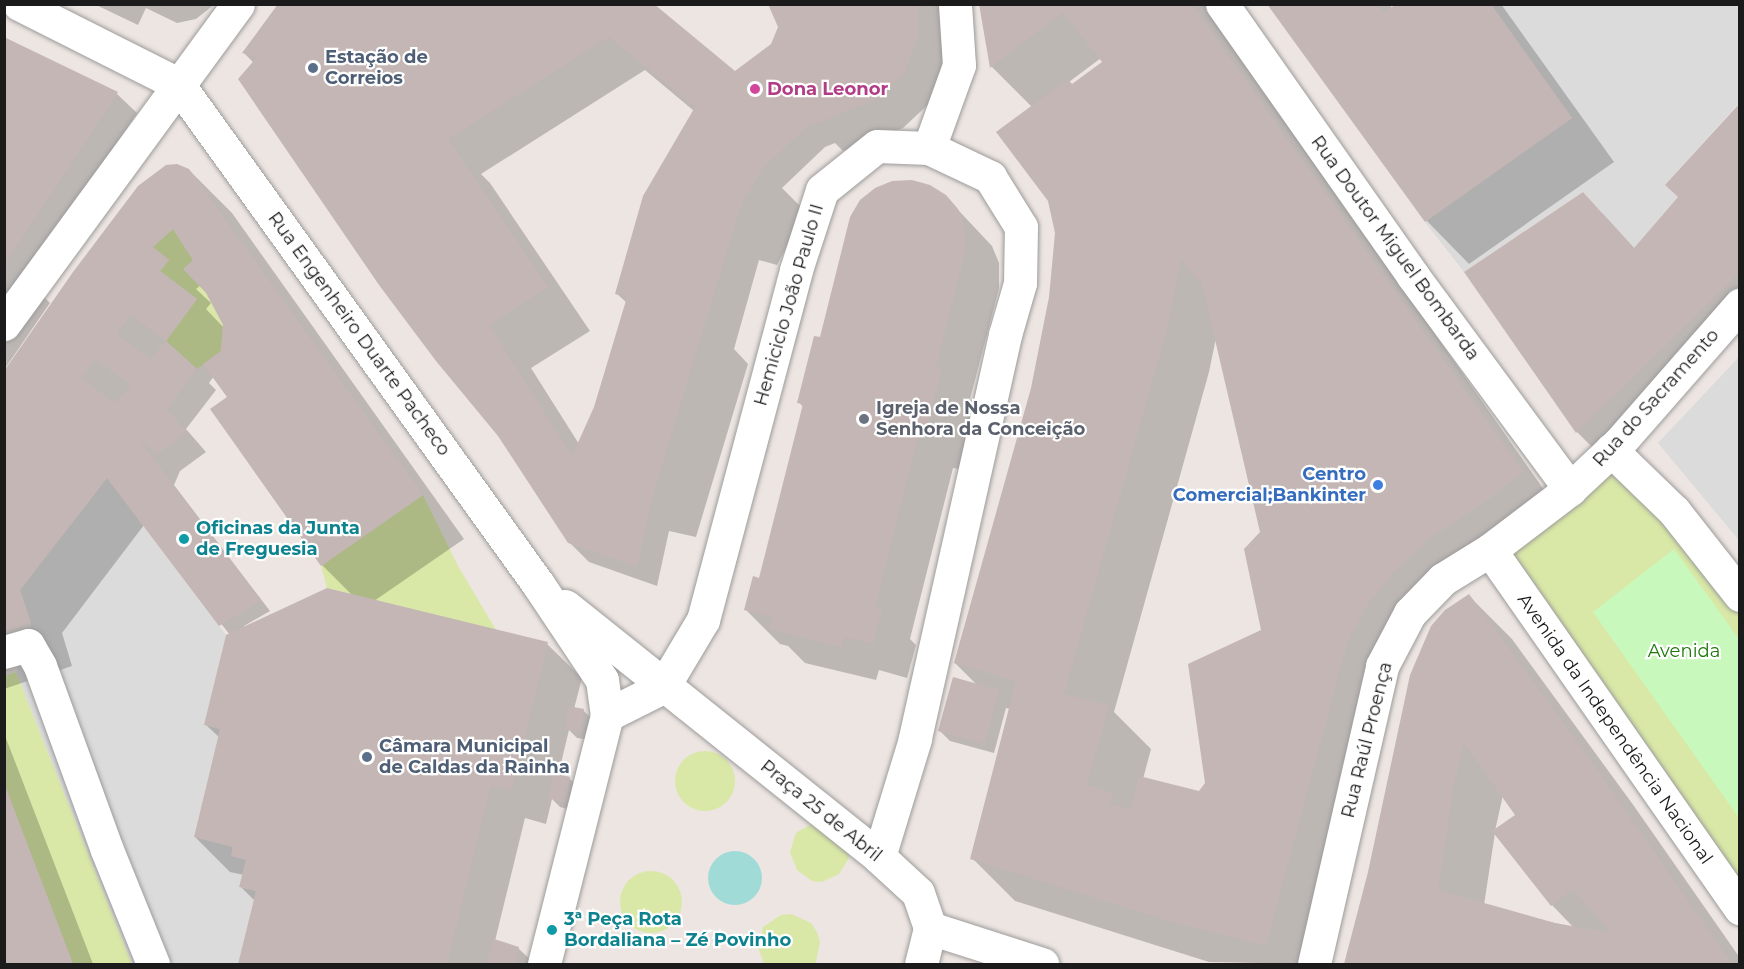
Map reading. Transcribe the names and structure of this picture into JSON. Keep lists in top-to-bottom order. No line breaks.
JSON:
{"streets":{"street":["Rua Doutor Miguel Bombarda","Hemiciclo João Paulo II","Rua Engenheiro Duarte Pacheco","Rua do Sacramento","Avenida da Independência Nacional","Rua Raúl Proença","Praça 25 de Abril"]},"crossings":[["Rua Doutor Miguel Bombarda","Rua do Sacramento"],["Rua Doutor Miguel Bombarda","Rua Raúl Proença"],["Hemiciclo João Paulo II","Praça 25 de Abril"],["Rua Engenheiro Duarte Pacheco","Praça 25 de Abril"],["Rua do Sacramento","Rua Raúl Proença"],["Avenida da Independência Nacional","Rua Raúl Proença"]],"parks":["Avenida"],"places":["Estação de Correios","Dona Leonor","Igreja de Nossa Senhora da Conceição","Centro Comercial;Bankinter","Oficinas da Junta de Freguesia","Câmara Municipal de Caldas da Rainha","3ª Peça Rota Bordaliana – Zé Povinho"]}
